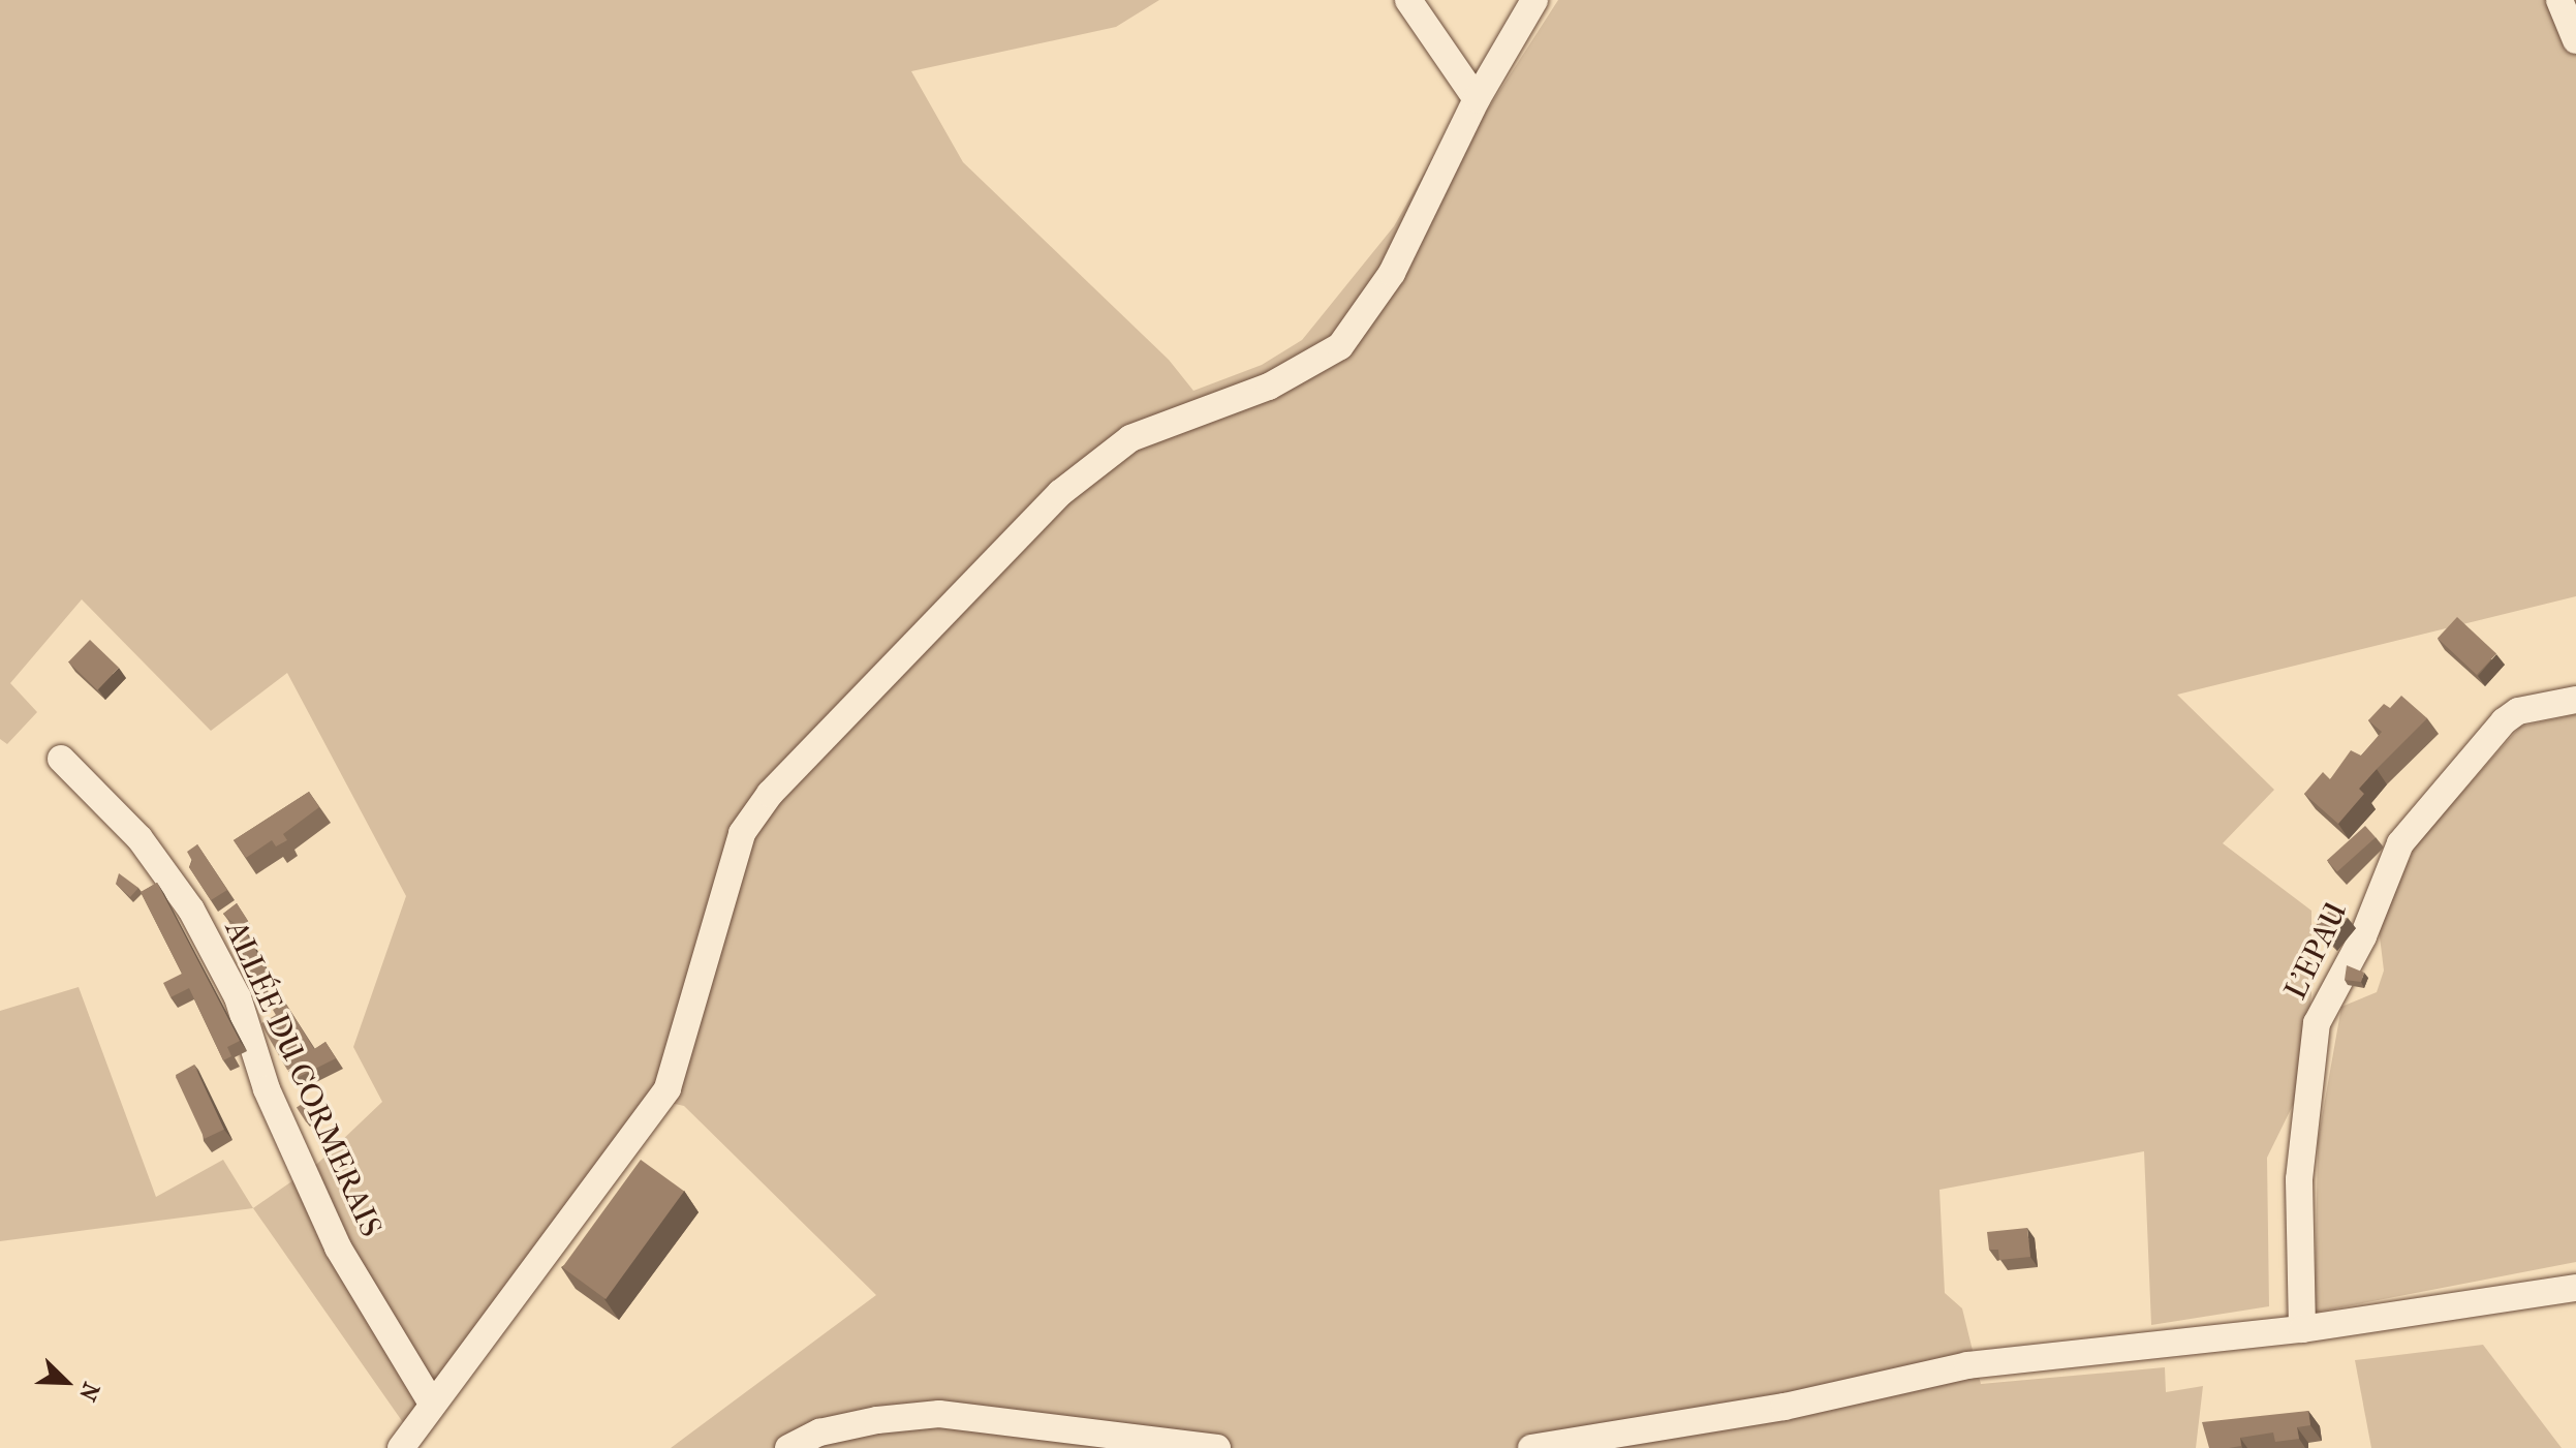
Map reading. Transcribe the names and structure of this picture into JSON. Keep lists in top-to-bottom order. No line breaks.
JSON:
{"streets":{"street":["L'EPAU","ALLÉE DU CORMERAIS"]},"north":"bottom right"}
